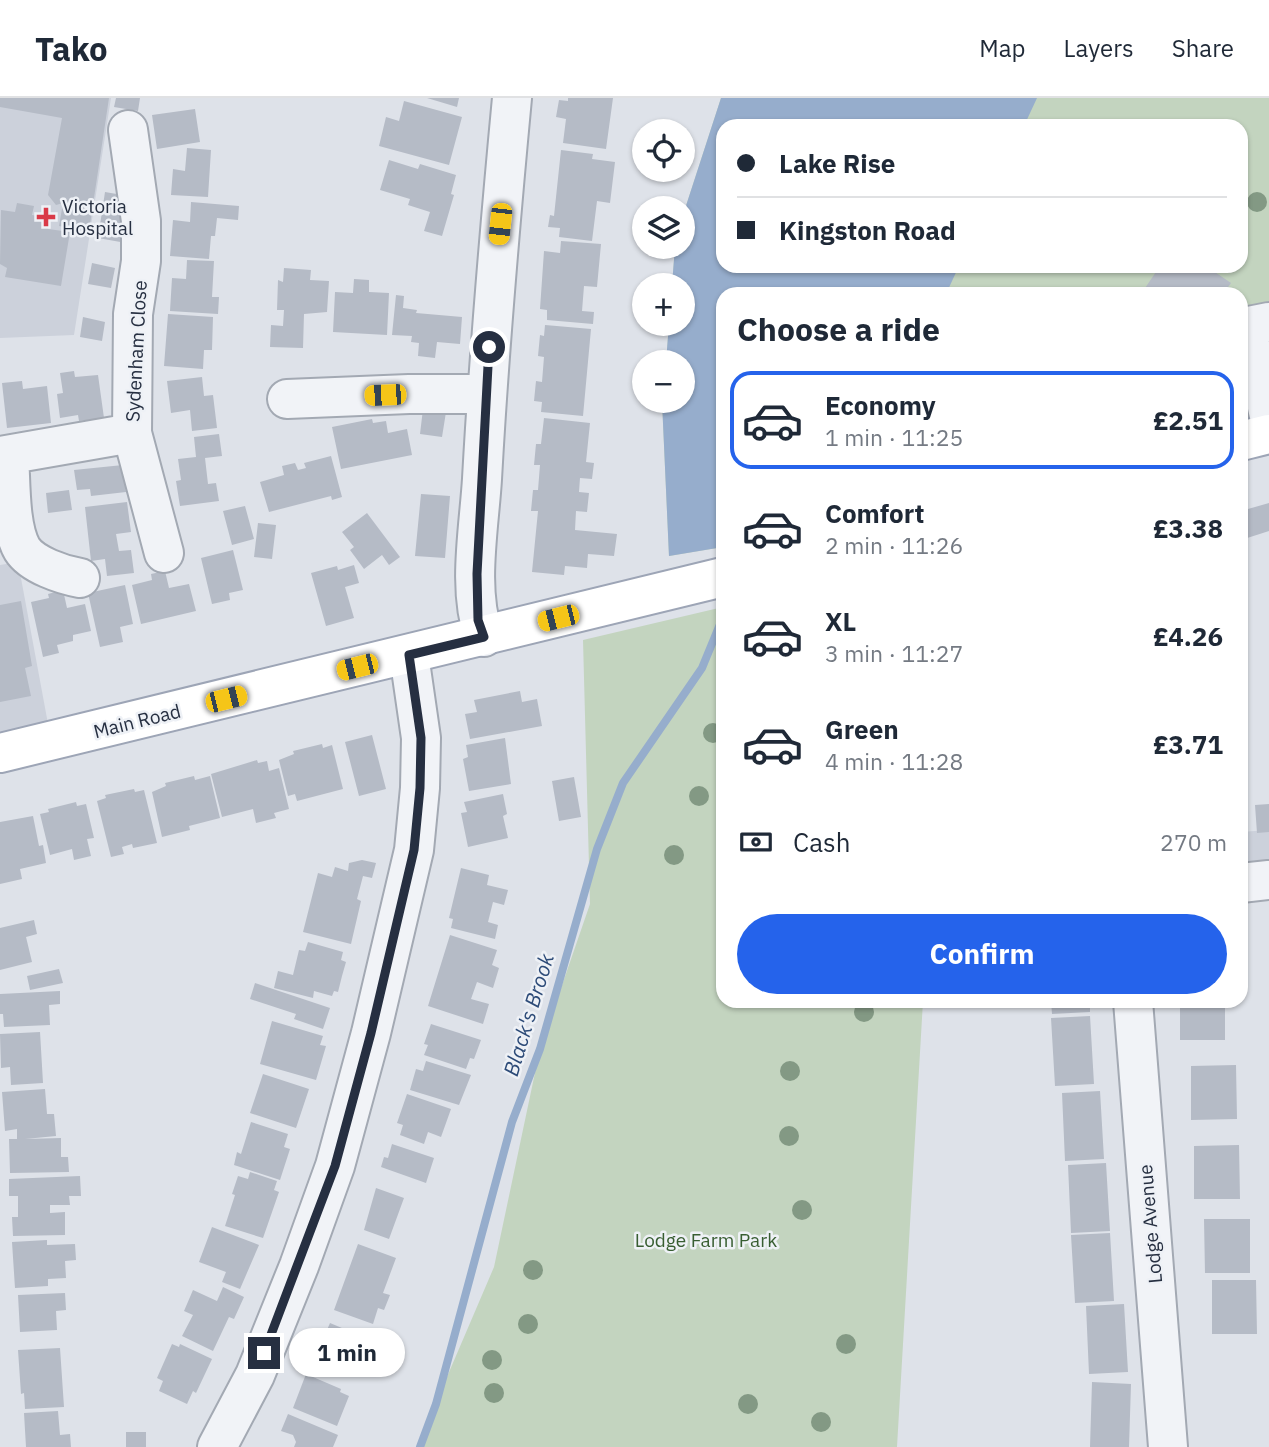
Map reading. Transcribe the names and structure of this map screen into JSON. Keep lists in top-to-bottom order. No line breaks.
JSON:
{"streets":{"main road":["Main Road"],"street":["Sydenham Close","Lodge Avenue"]},"water":["Black's Brook"],"parks":["Lodge Farm Park"],"places":{"health":["Victoria Hospital"]},"page":{"header":"Tako","nav":["Map","Layers","Share"],"map_buttons":["+","−"],"banner":["Lake Rise","Kingston Road"],"heading":"Choose a ride","list":[{"name":"Economy","note":"1 min · 11:25","value":"£2.51"},{"name":"Comfort","note":"2 min · 11:26","value":"£3.38"},{"name":"XL","note":"3 min · 11:27","value":"£4.26"},{"name":"Green","note":"4 min · 11:28","value":"£3.71"}],"pay":["Cash","270 m"],"buttons":"Confirm","bubble":"1 min"}}
